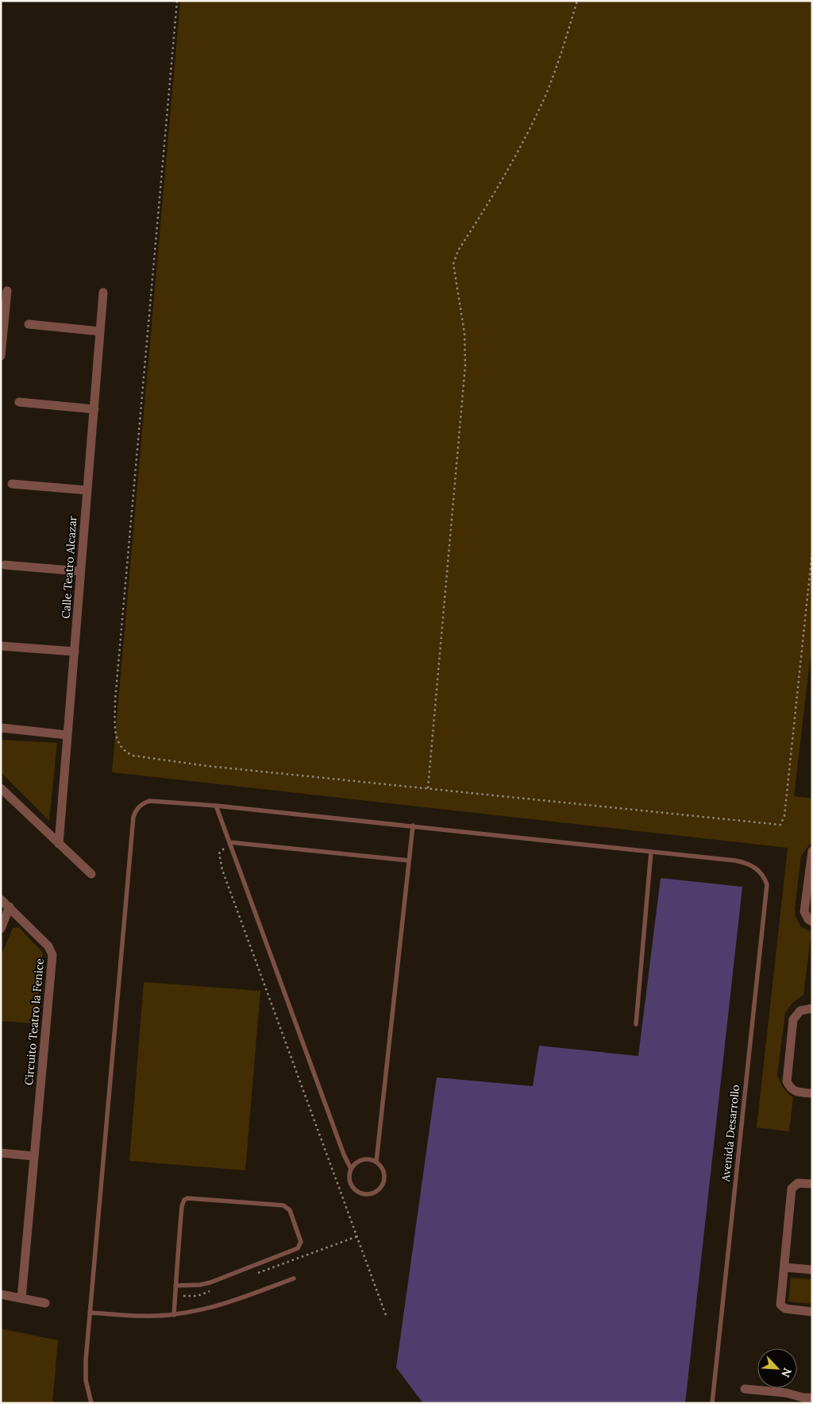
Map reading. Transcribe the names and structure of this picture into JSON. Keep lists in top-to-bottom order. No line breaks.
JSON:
{"streets":{"street":["Calle Teatro Alcazar","Circuito Teatro la Fenice"],"lane":["Avenida Desarrollo"]},"north":"bottom right"}
